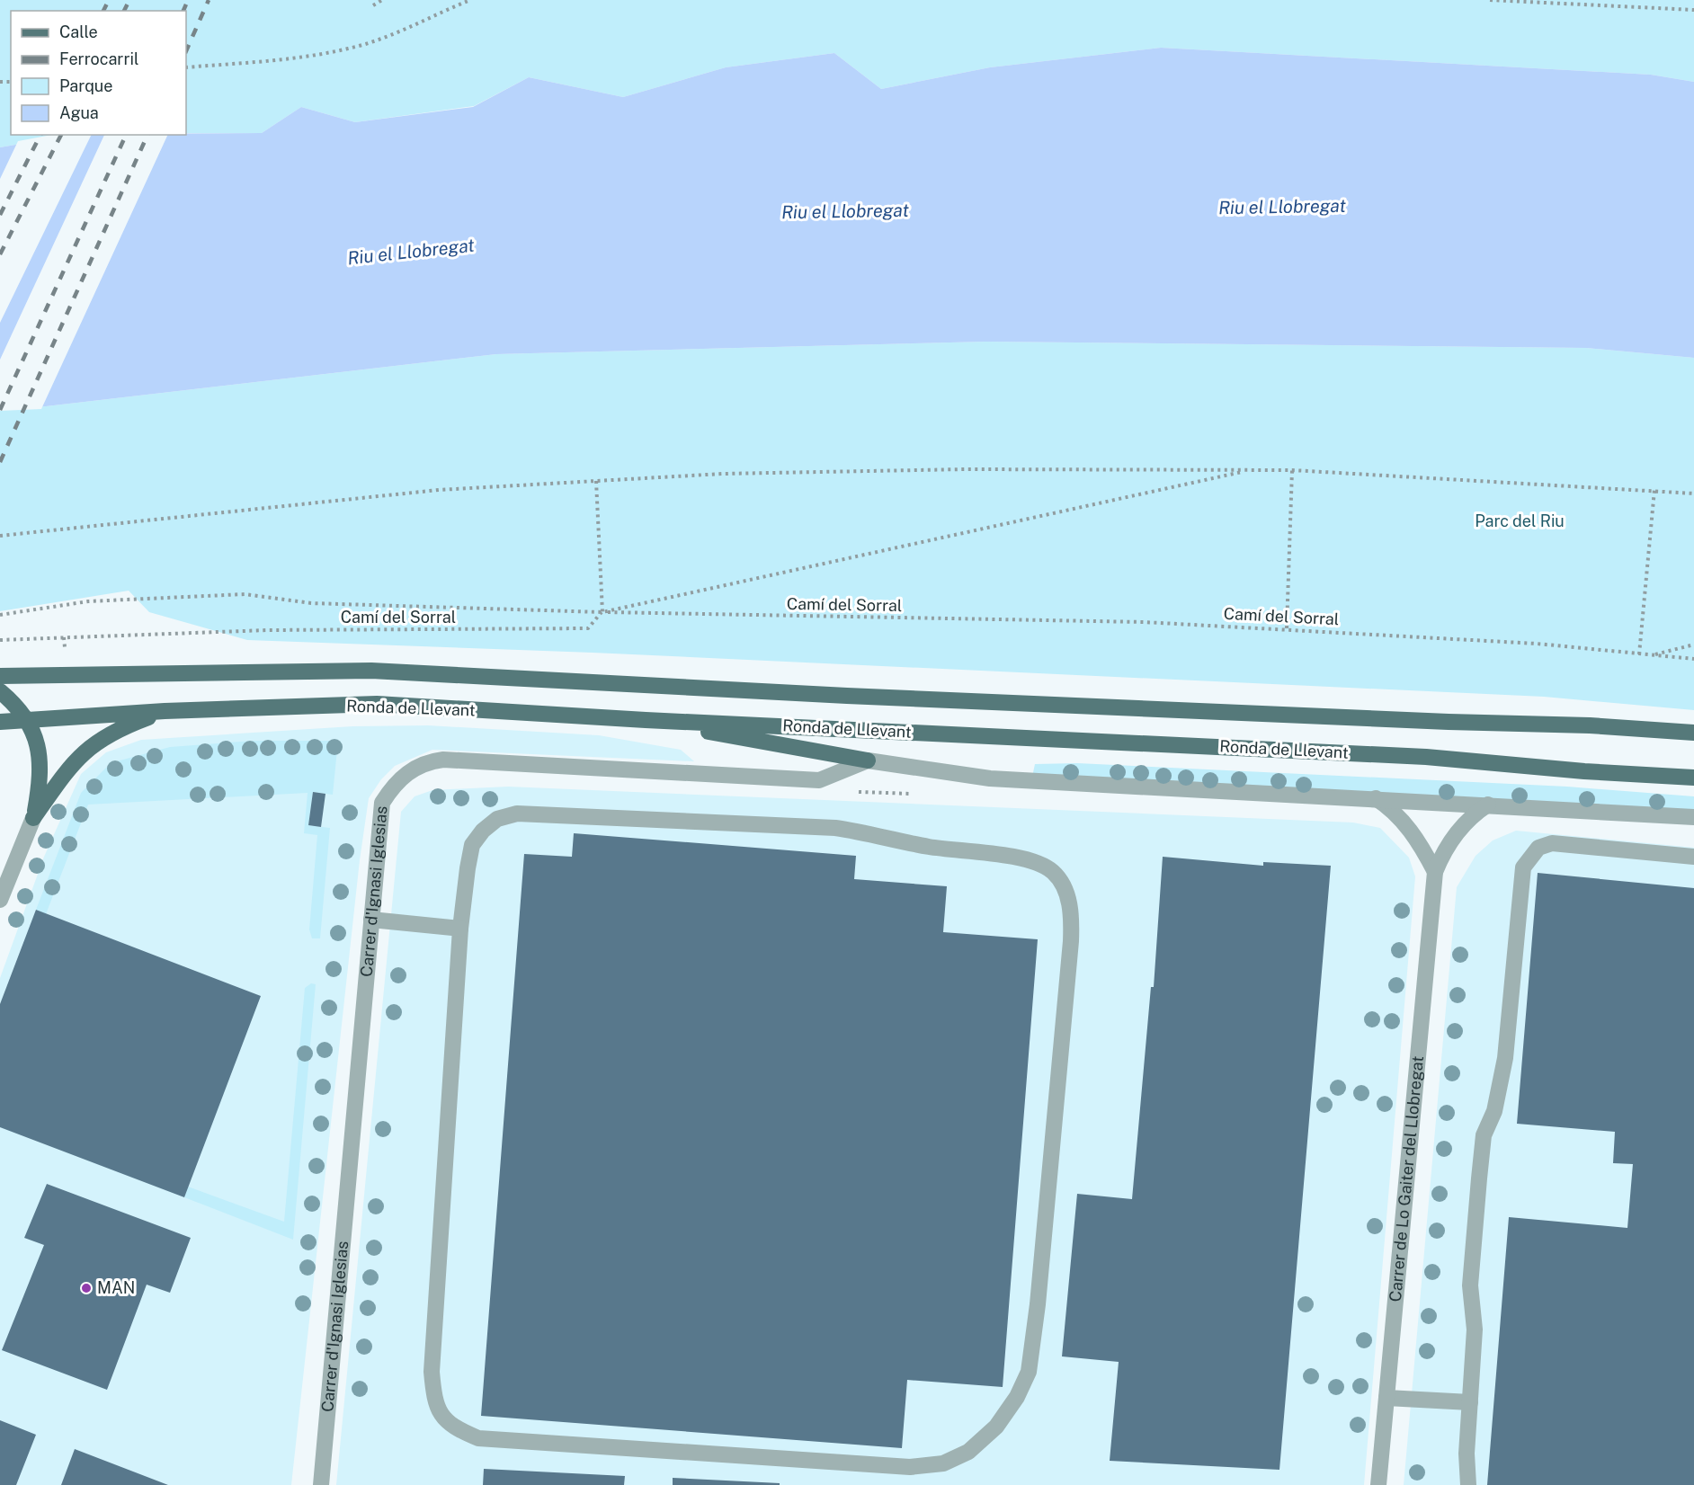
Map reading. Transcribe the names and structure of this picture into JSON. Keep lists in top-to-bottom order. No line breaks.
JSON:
{"streets":{"main road":["Ronda de Llevant"],"street":["Carrer d'Ignasi Iglesias","Carrer de Lo Gaiter del Llobregat"],"path":["Camí del Sorral"]},"crossings":[["Ronda de Llevant","Carrer d'Ignasi Iglesias"],["Ronda de Llevant","Carrer de Lo Gaiter del Llobregat"]],"water":["Riu el Llobregat"],"parks":["Parc del Riu"],"places":["MAN"],"legend":["Calle","Ferrocarril","Parque","Agua"]}
